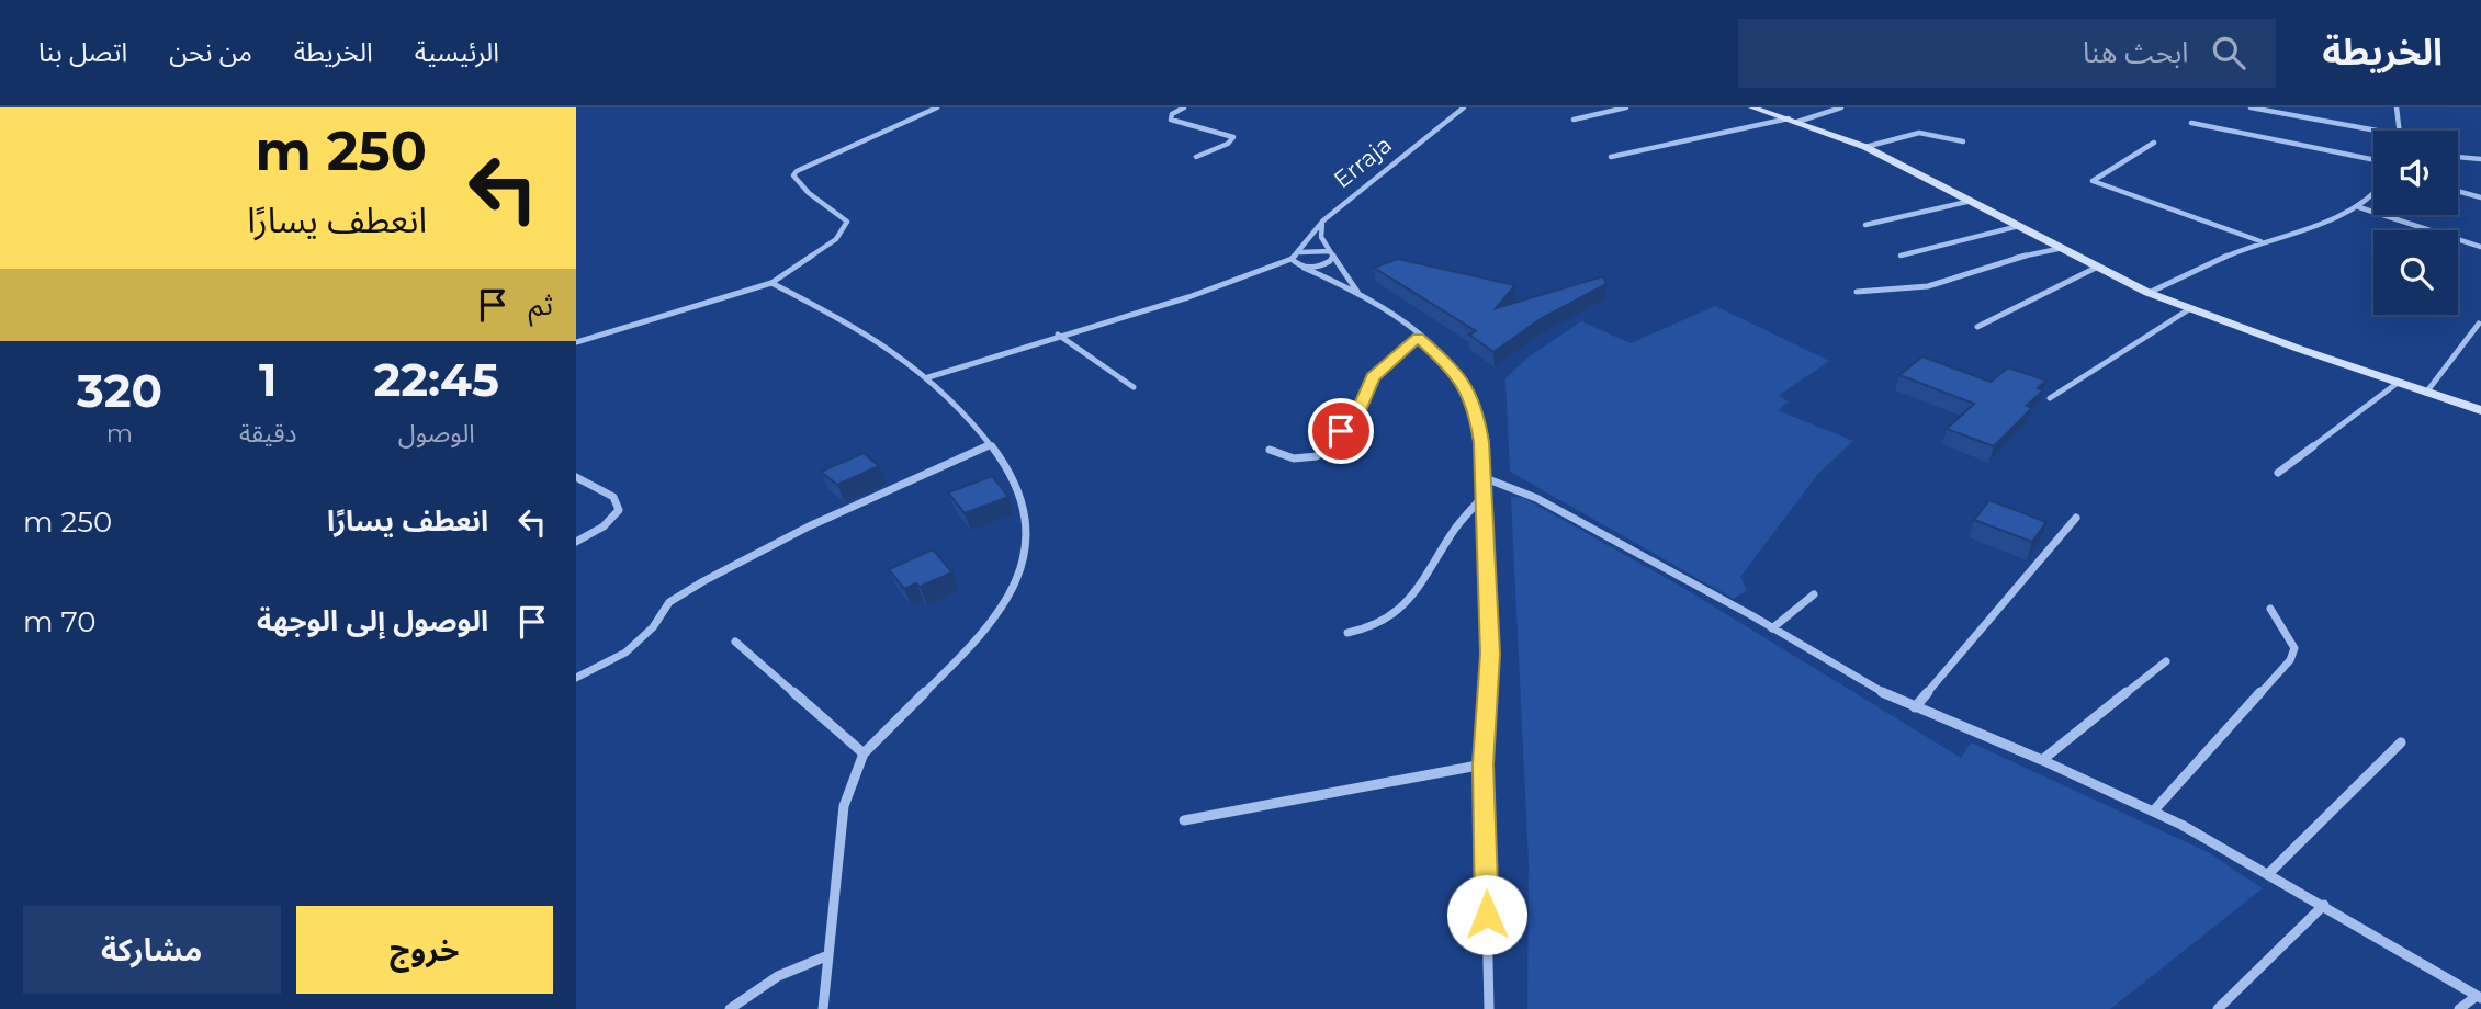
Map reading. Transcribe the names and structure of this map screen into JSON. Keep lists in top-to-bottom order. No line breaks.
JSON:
{"streets":{"street":["Erraja"]},"page":{"header":"الخريطة","search":"ابحث هنا","nav":["الرئيسية","الخريطة","من نحن","اتصل بنا"],"turn":["250 m","انعطف يسارًا"],"then":"ثم","eta":["22:45","الوصول","1","دقيقة","320","m"],"list":[{"name":"انعطف يسارًا","value":"250 m"},{"name":"الوصول إلى الوجهة","value":"70 m"}],"buttons":["خروج","مشاركة"]}}
